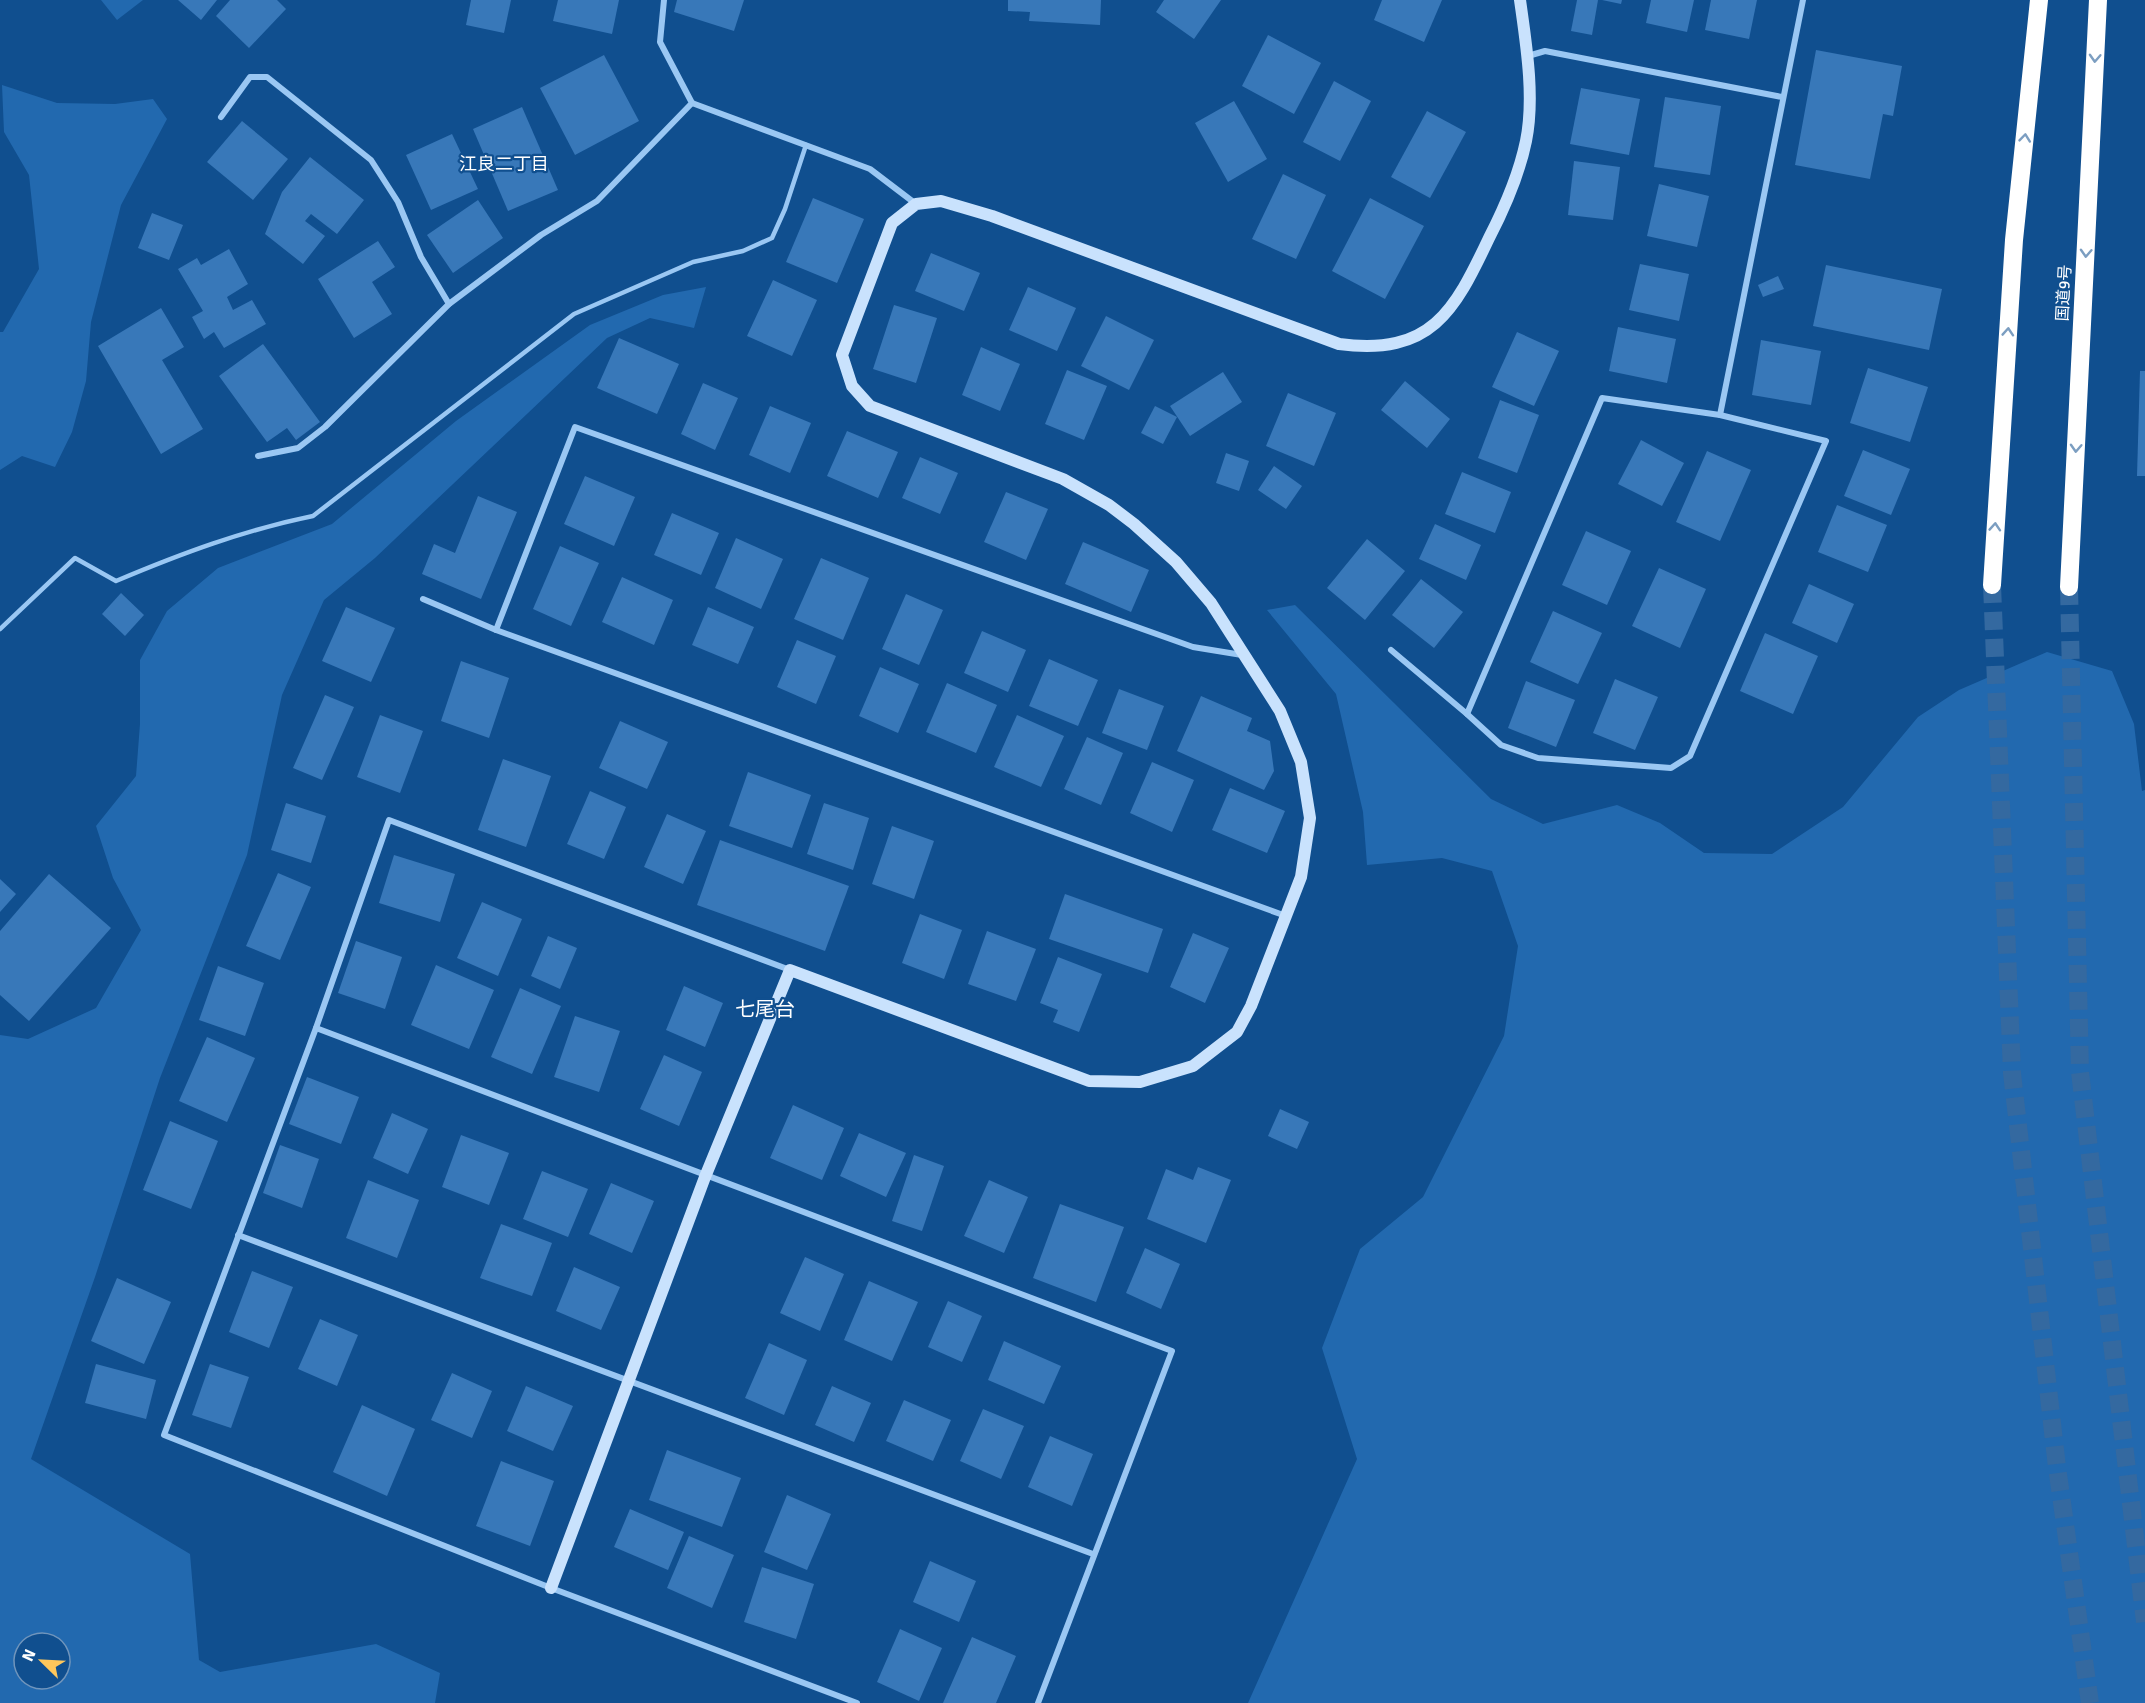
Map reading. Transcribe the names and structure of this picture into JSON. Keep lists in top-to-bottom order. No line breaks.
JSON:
{"streets":{"highway":["国道9号"]},"districts":["江良二丁目","七尾台"],"north":"top left"}
